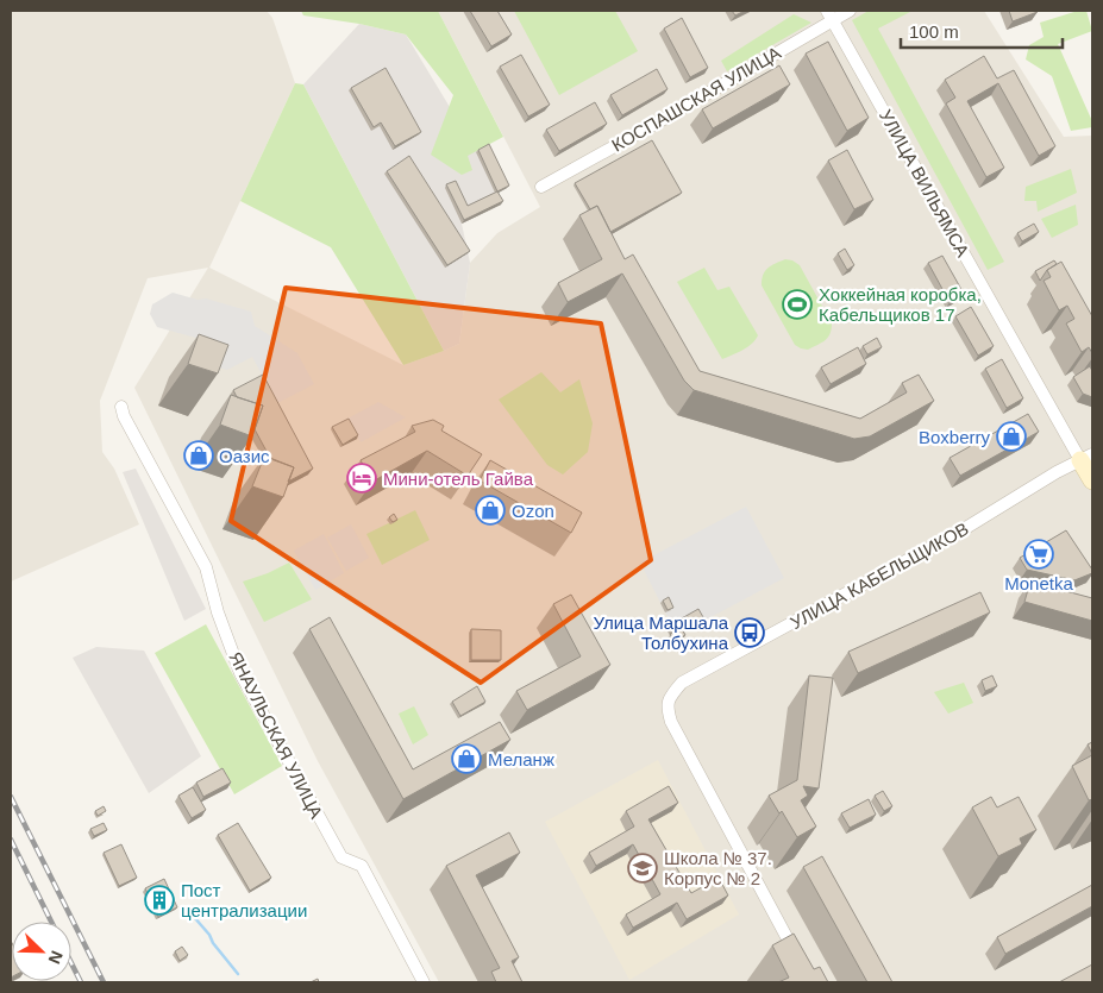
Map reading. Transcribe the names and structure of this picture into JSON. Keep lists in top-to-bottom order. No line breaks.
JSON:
{"streets":{"street":["КОСПАШСКАЯ УЛИЦА","УЛИЦА ВИЛЬЯМСА","УЛИЦА КАБЕЛЬЩИКОВ","ЯНАУЛЬСКАЯ УЛИЦА"]},"crossings":[["КОСПАШСКАЯ УЛИЦА","УЛИЦА ВИЛЬЯМСА"],["УЛИЦА ВИЛЬЯМСА","УЛИЦА КАБЕЛЬЩИКОВ"]],"places":{"sports":["Хоккейная коробка, Кабельщиков 17"],"shop":["Boxberry","Оазис","Ozon","Меланж"],"hotel":["Мини-отель Гайва"],"supermarket":["Monetka"],"bus stop":["Улица Маршала Толбухина"],"school or university":["Школа № 37. Корпус № 2"],"building":["Пост централизации"]},"scale_bar":"100 m","north":"bottom right"}
